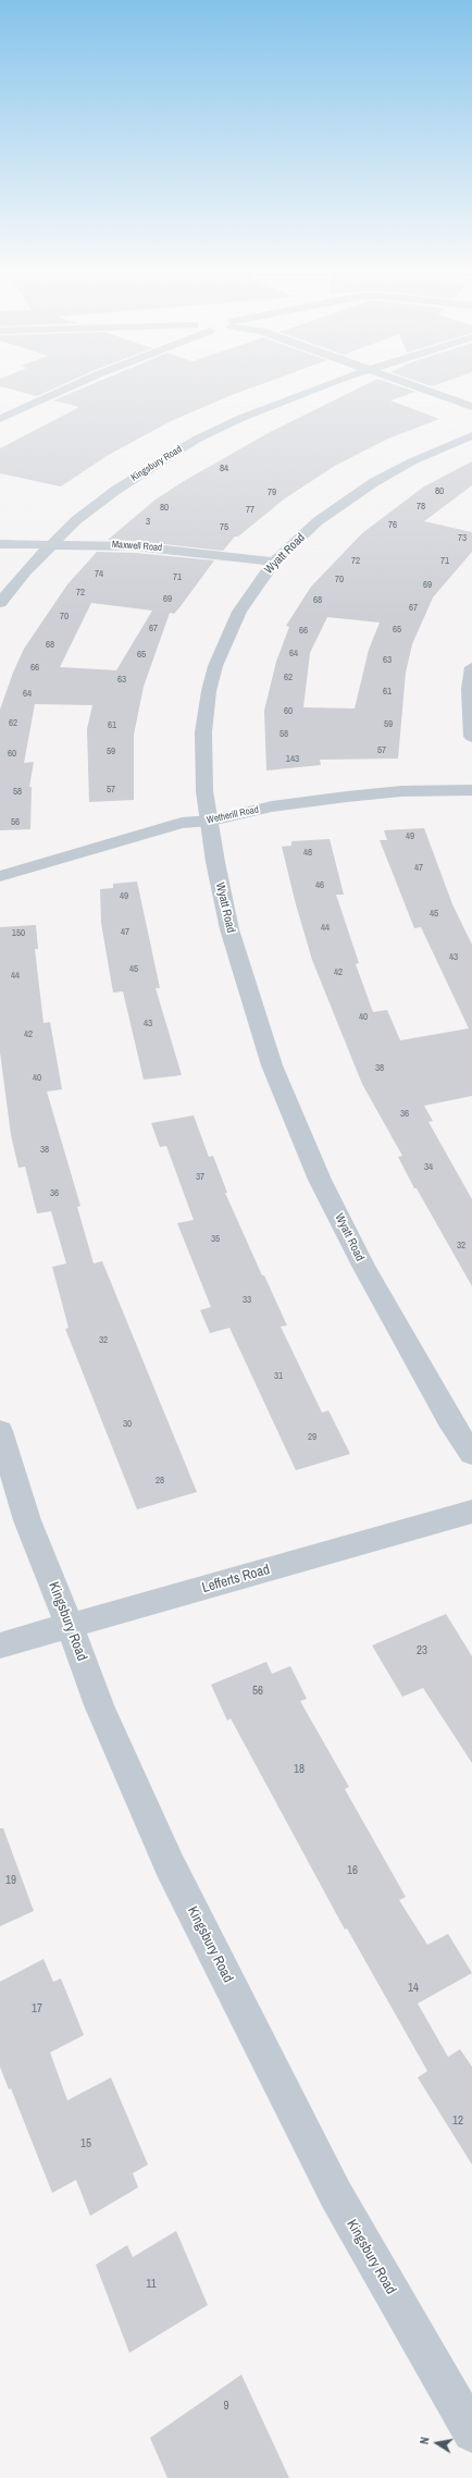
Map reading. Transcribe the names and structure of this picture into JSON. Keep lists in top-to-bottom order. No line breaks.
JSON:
{"streets":{"street":["Kingsbury Road","Maxwell Road","Wyatt Road","Wetherill Road","Lefferts Road"]},"crossings":[["Kingsbury Road","Maxwell Road"],["Kingsbury Road","Lefferts Road"],["Maxwell Road","Wyatt Road"],["Wyatt Road","Wetherill Road"]],"house_numbers":["84","80","79","78","80","77","3","76","75","73","72","71","74","71","70","69","72","69","68","67","70","67","65","66","68","64","65","63","66","62","63","61","64","60","62","59","61","58","57","59","60","143","57","58","56","49","48","47","46","49","45","44","47","150","43","45","42","44","40","43","42","38","40","36","38","34","37","36","35","32","33","32","31","30","29","28","23","56","18","16","19","14","17","12","15","11","9"],"north":"left"}
